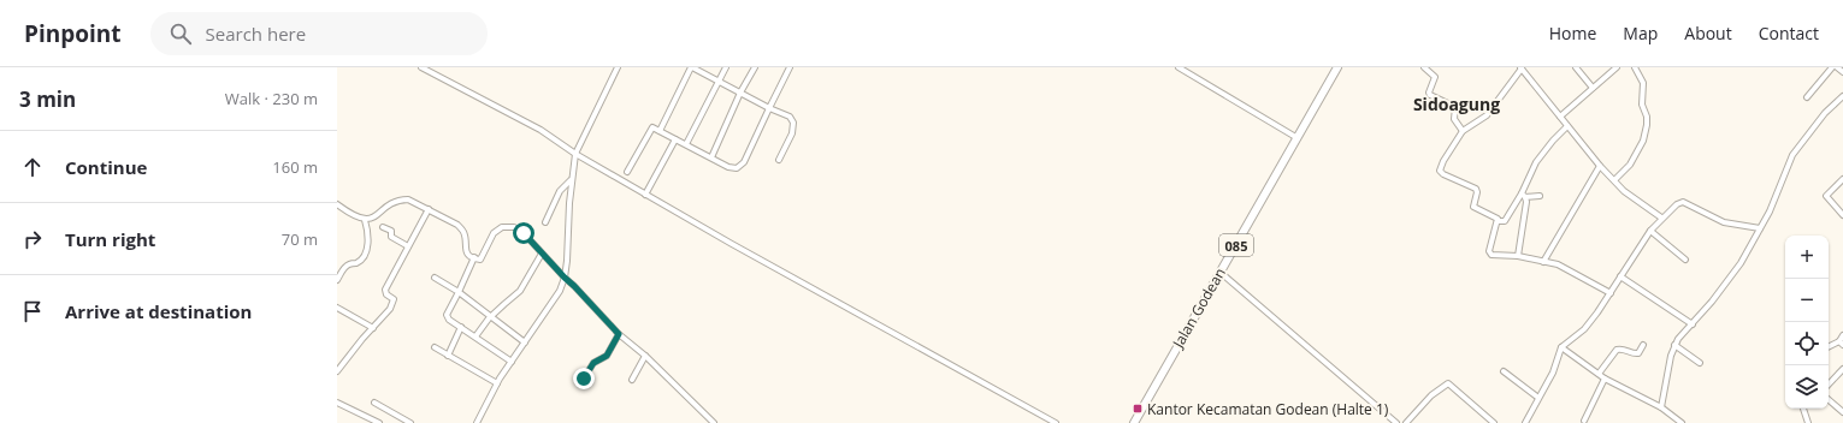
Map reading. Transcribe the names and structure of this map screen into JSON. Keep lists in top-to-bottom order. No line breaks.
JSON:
{"streets":{"main road":["085","Jalan Godean"]},"districts":["Sidoagung"],"places":{"transit":["Kantor Kecamatan Godean (Halte 1)"]},"page":{"header":"Pinpoint","search":"Search here","nav":["Home","Map","About","Contact"],"heading":["3 min","Walk · 230 m"],"list":[["Continue","160 m"],["Turn right","70 m"],"Arrive at destination"],"map_buttons":["+","−"]}}
